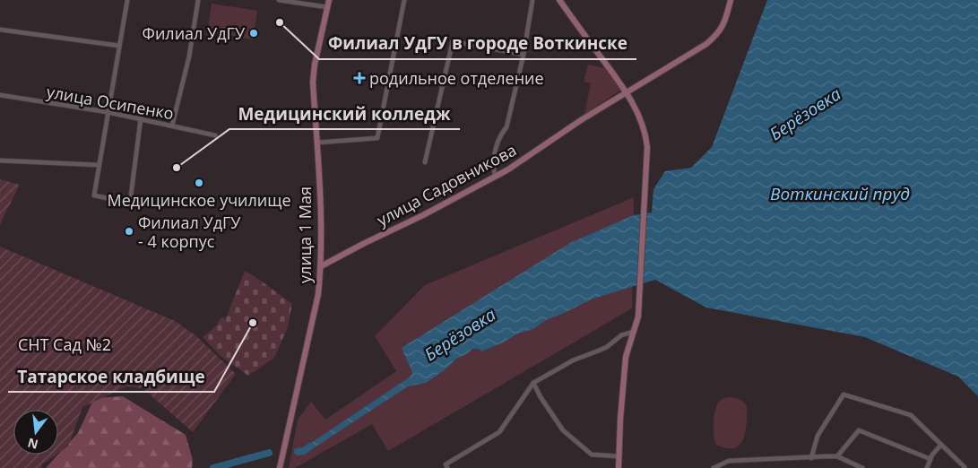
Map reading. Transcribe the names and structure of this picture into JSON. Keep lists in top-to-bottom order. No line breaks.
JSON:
{"streets":{"main road":["улица Садовникова","улица 1 Мая"],"street":["улица Осипенко"]},"crossings":[["улица Садовникова","улица 1 Мая"]],"water":["Берёзовка","Воткинский пруд"],"parks":["СНТ Сад №2"],"places":{"other":["Филиал УдГУ в городе Воткинске","Филиал УдГУ","Медицинский колледж","Медицинское училище","Филиал УдГУ - 4 корпус","Татарское кладбище"],"health":["родильное отделение"]},"north":"bottom"}
